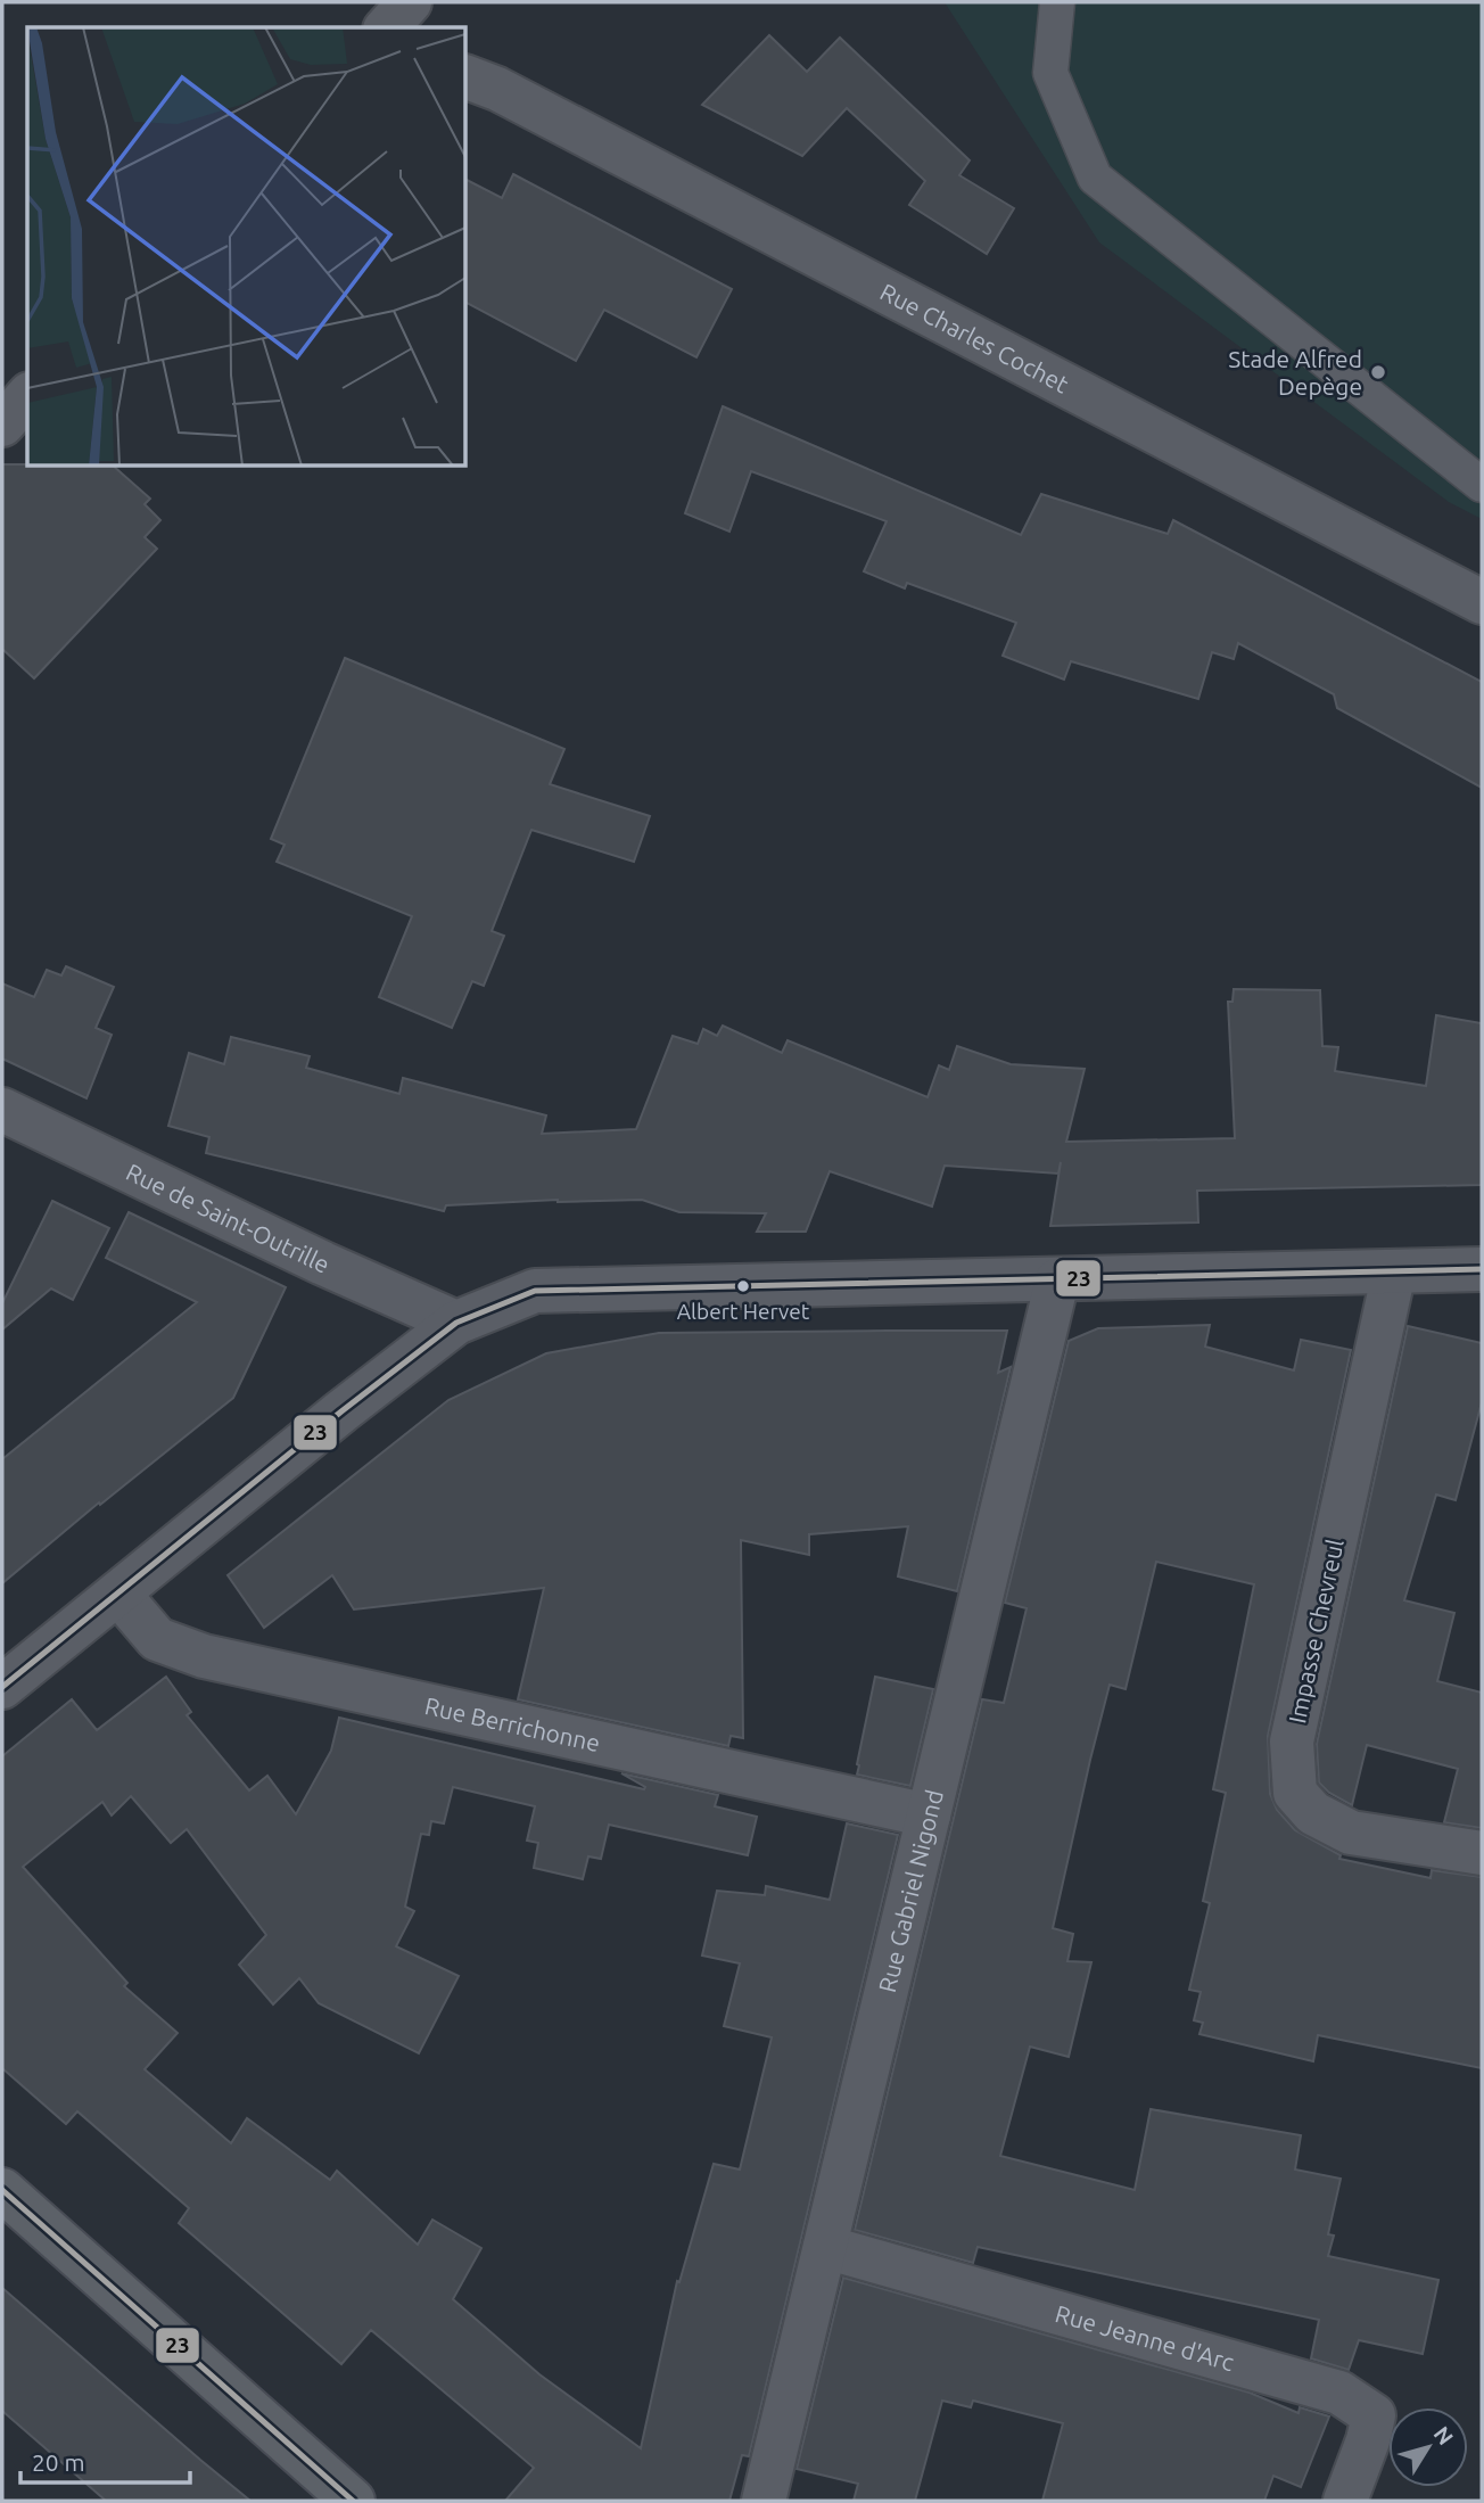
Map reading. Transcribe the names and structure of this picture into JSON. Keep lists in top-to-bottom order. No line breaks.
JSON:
{"streets":{"street":["Rue Charles Cochet","Rue de Saint-Outrille","Impasse Chevreul","Rue Berrichonne","Rue Gabriel Nigond","Rue Jeanne d'Arc"]},"crossings":[["Rue Berrichonne","Rue Gabriel Nigond"],["Rue Gabriel Nigond","Rue Jeanne d'Arc"]],"places":["Stade Alfred Depège","Albert Hervet"],"lines":["transit line 23"],"scale_bar":"20 m","north":"top right"}
